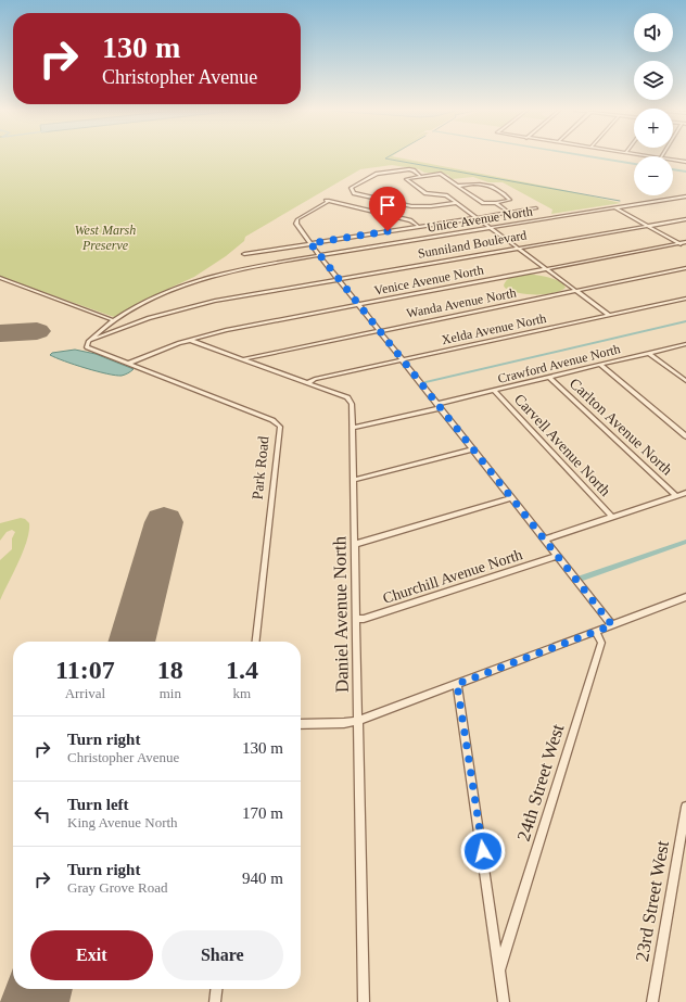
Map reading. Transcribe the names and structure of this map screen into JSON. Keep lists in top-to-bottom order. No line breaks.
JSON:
{"streets":{"street":["Unice Avenue North","Sunniland Boulevard","Venice Avenue North","Wanda Avenue North","Xelda Avenue North","Crawford Avenue North","Carlton Avenue North","Carvell Avenue North","Park Road","Churchill Avenue North","Daniel Avenue North","24th Street West","23rd Street West"]},"crossings":[["Unice Avenue North","Sunniland Boulevard"],["Unice Avenue North","Park Road"],["Sunniland Boulevard","Park Road"],["Venice Avenue North","Park Road"],["Venice Avenue North","Daniel Avenue North"],["Wanda Avenue North","Daniel Avenue North"],["Xelda Avenue North","Daniel Avenue North"],["Crawford Avenue North","Carlton Avenue North"],["Crawford Avenue North","Carvell Avenue North"],["Crawford Avenue North","Daniel Avenue North"],["Churchill Avenue North","Daniel Avenue North"]],"parks":["West Marsh Preserve"],"page":{"map_buttons":["+","−"],"turn":["130 m","Christopher Avenue"],"eta":["11:07","Arrival","18","min","1.4","km"],"list":[{"name":"Turn right","note":"Christopher Avenue","value":"130 m"},{"name":"Turn left","note":"King Avenue North","value":"170 m"},{"name":"Turn right","note":"Gray Grove Road","value":"940 m"}],"buttons":["Exit","Share"]}}
